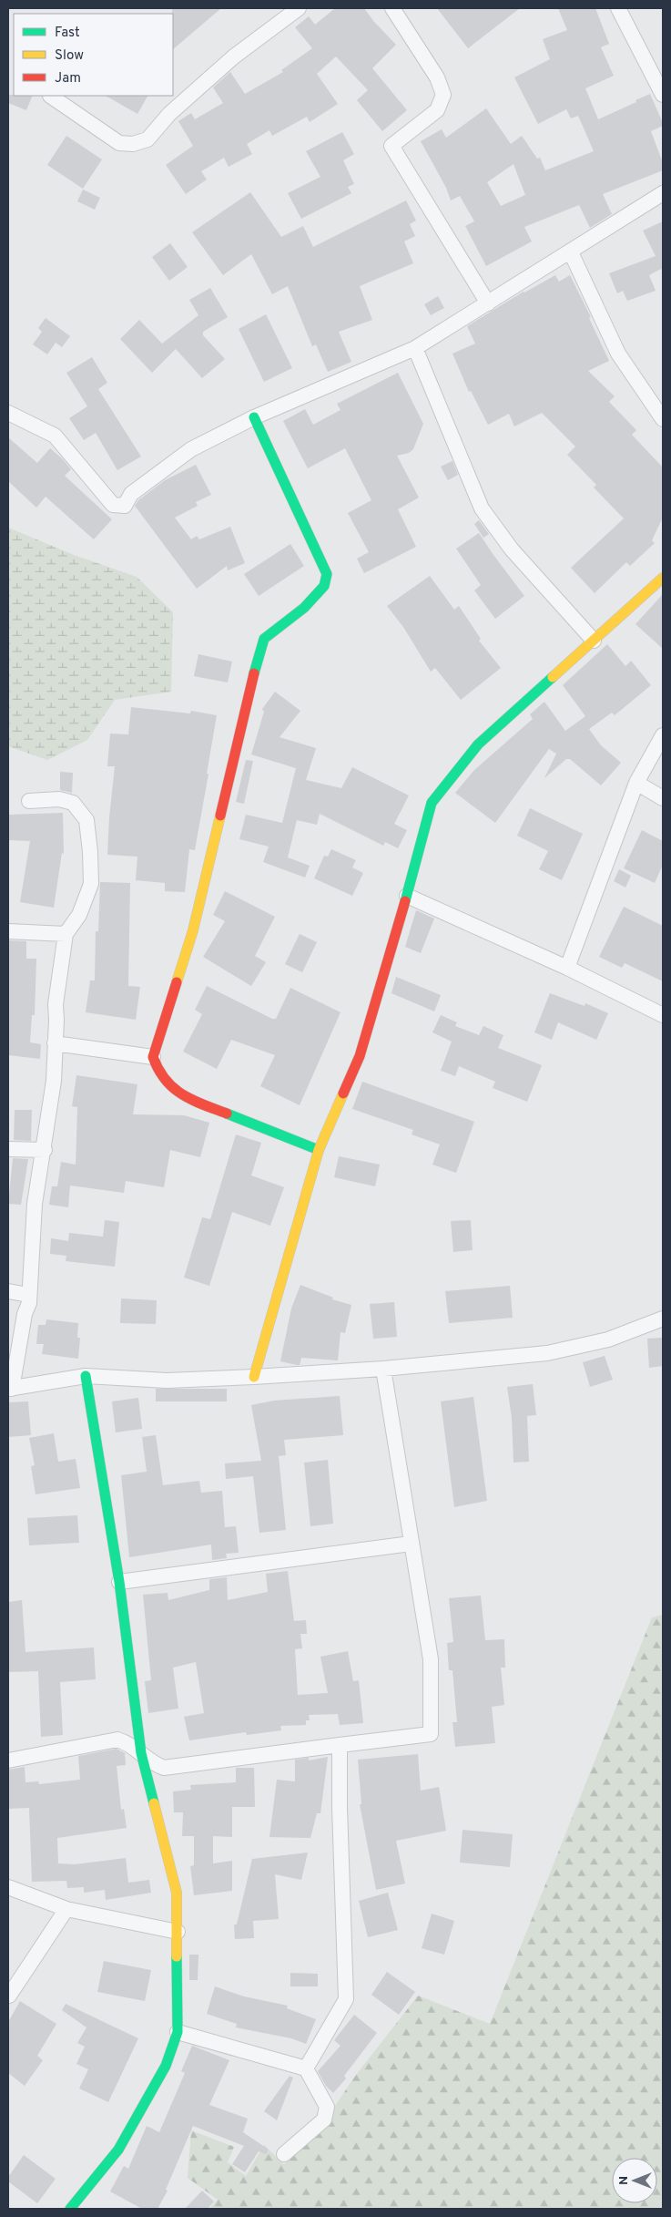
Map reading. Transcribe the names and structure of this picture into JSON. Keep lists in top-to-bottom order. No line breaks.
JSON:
{"legend":["Fast","Slow","Jam"],"north":"left"}
